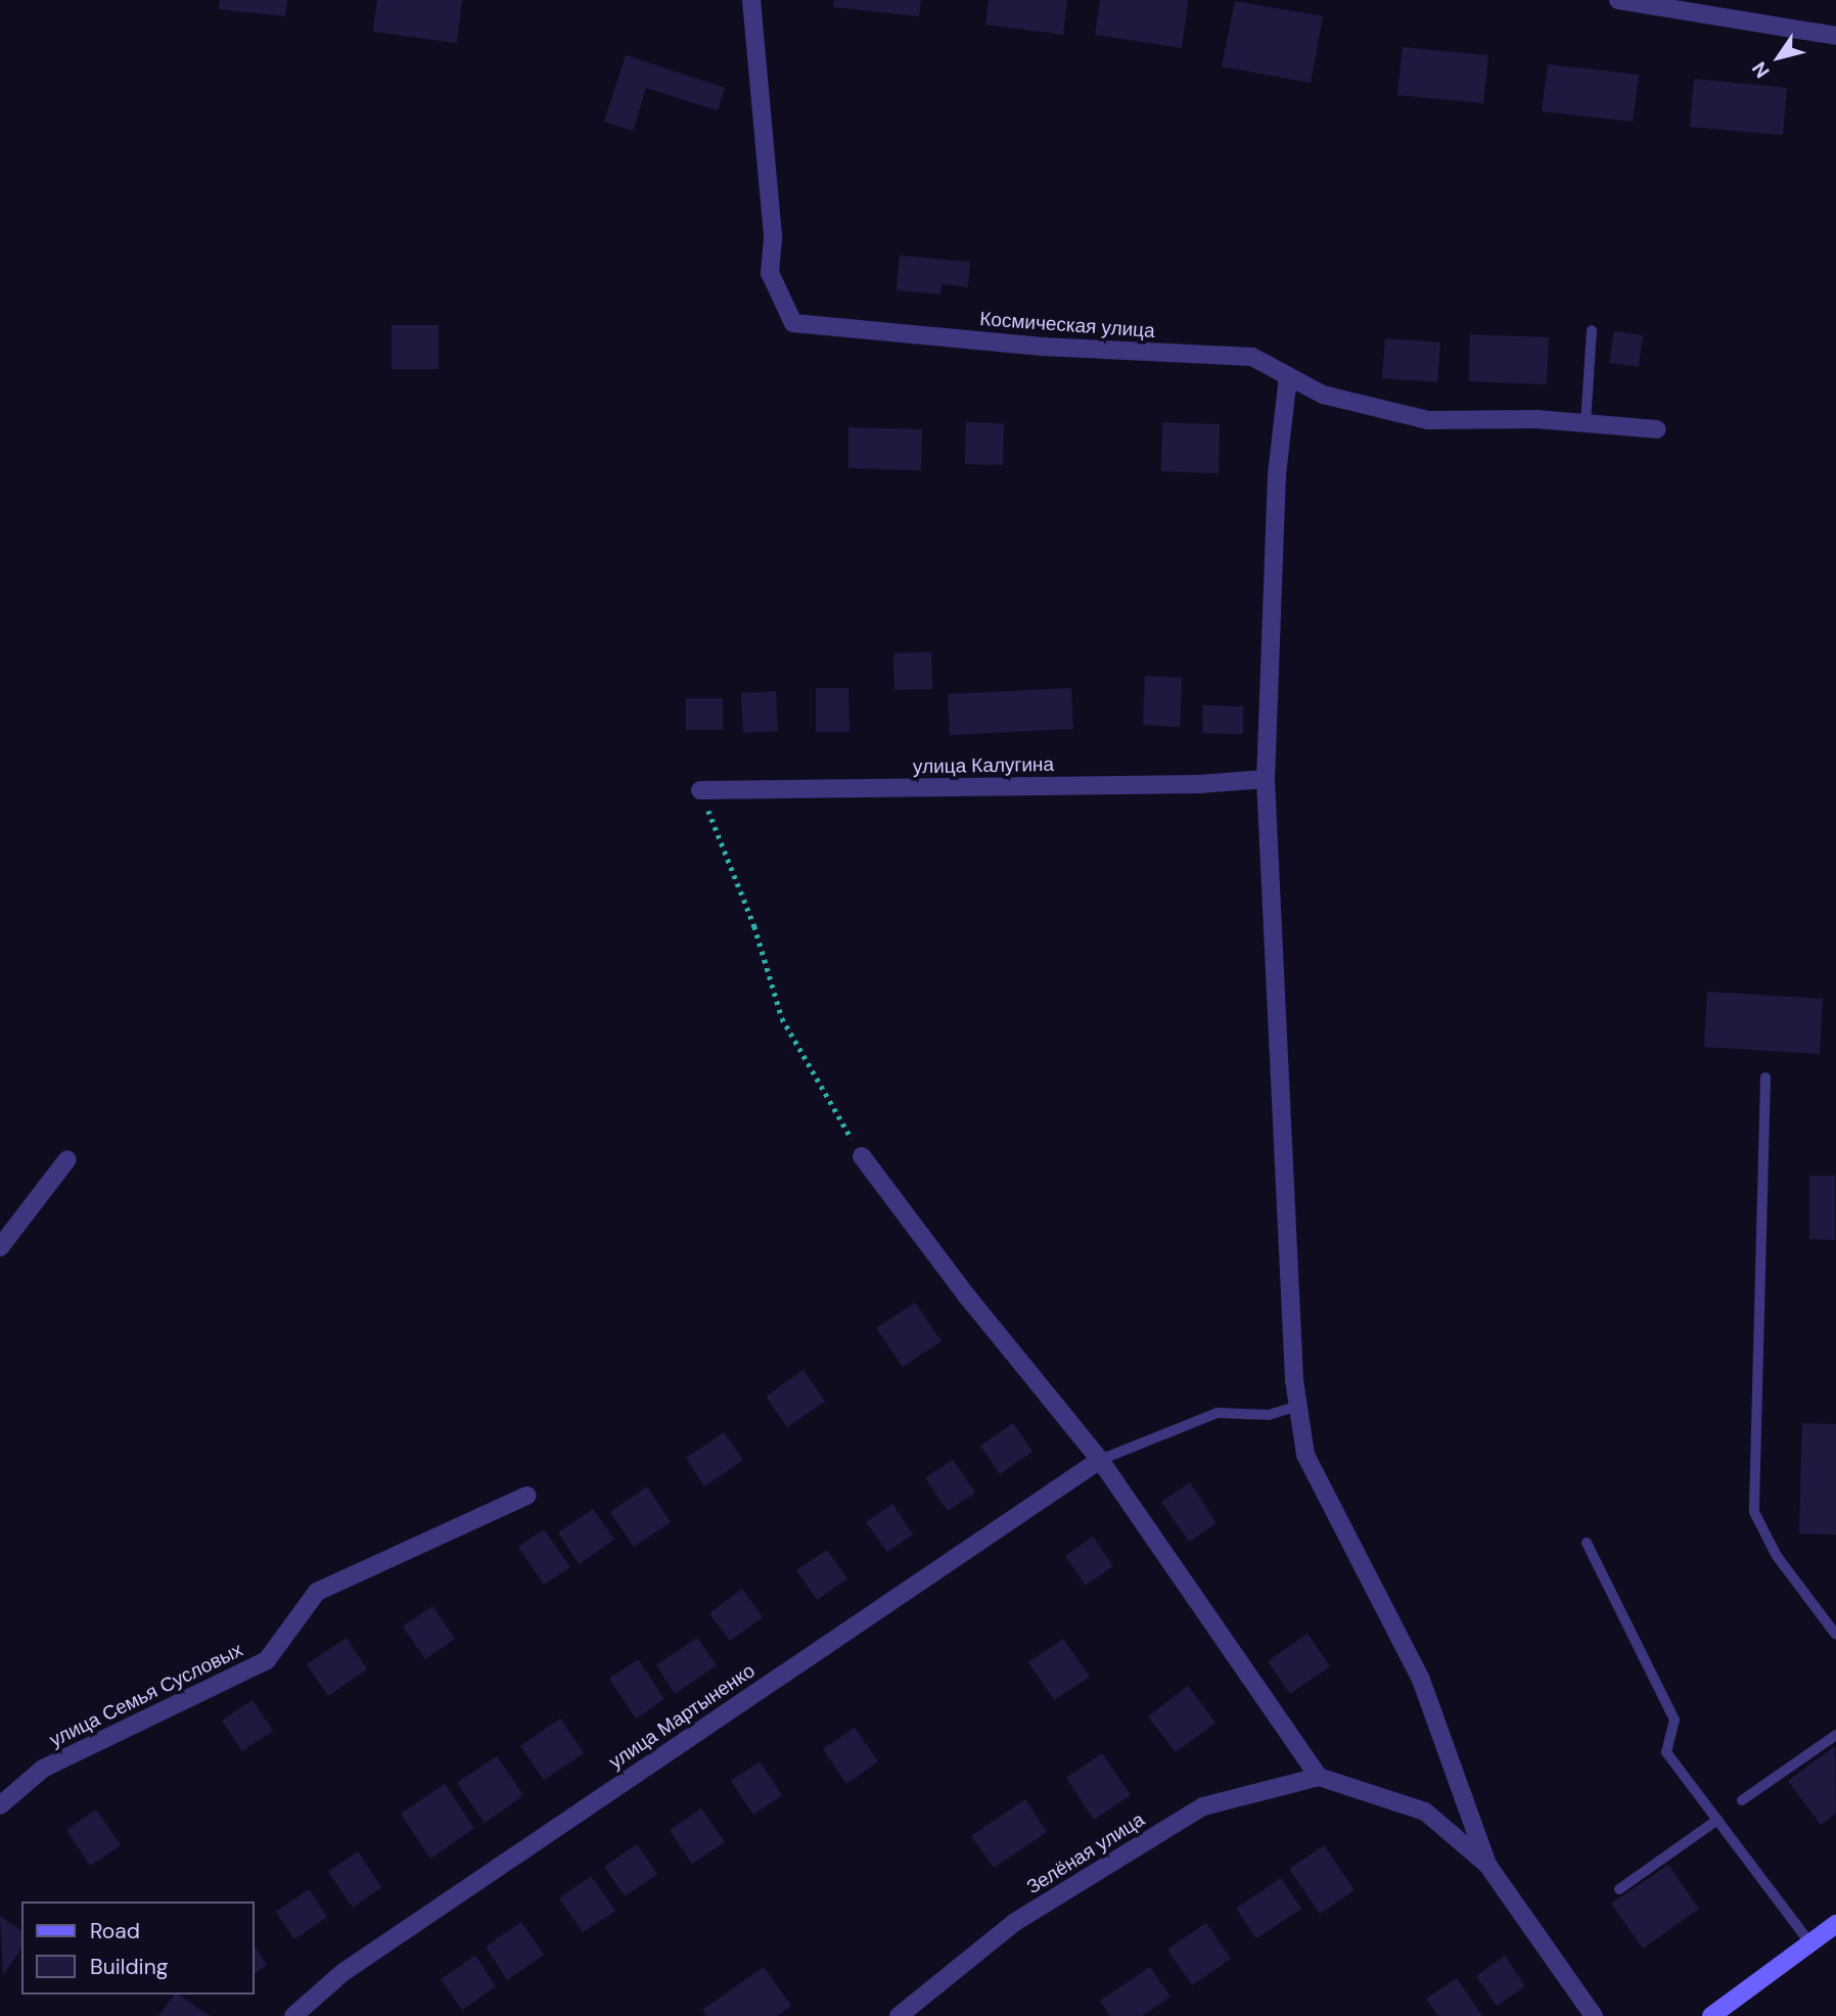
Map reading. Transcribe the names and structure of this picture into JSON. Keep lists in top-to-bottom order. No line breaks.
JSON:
{"streets":{"street":["Космическая улица","улица Калугина","улица Семья Сусловых","улица Мартыненко","Зелёная улица"]},"legend":["Road","Building"],"north":"bottom left"}
